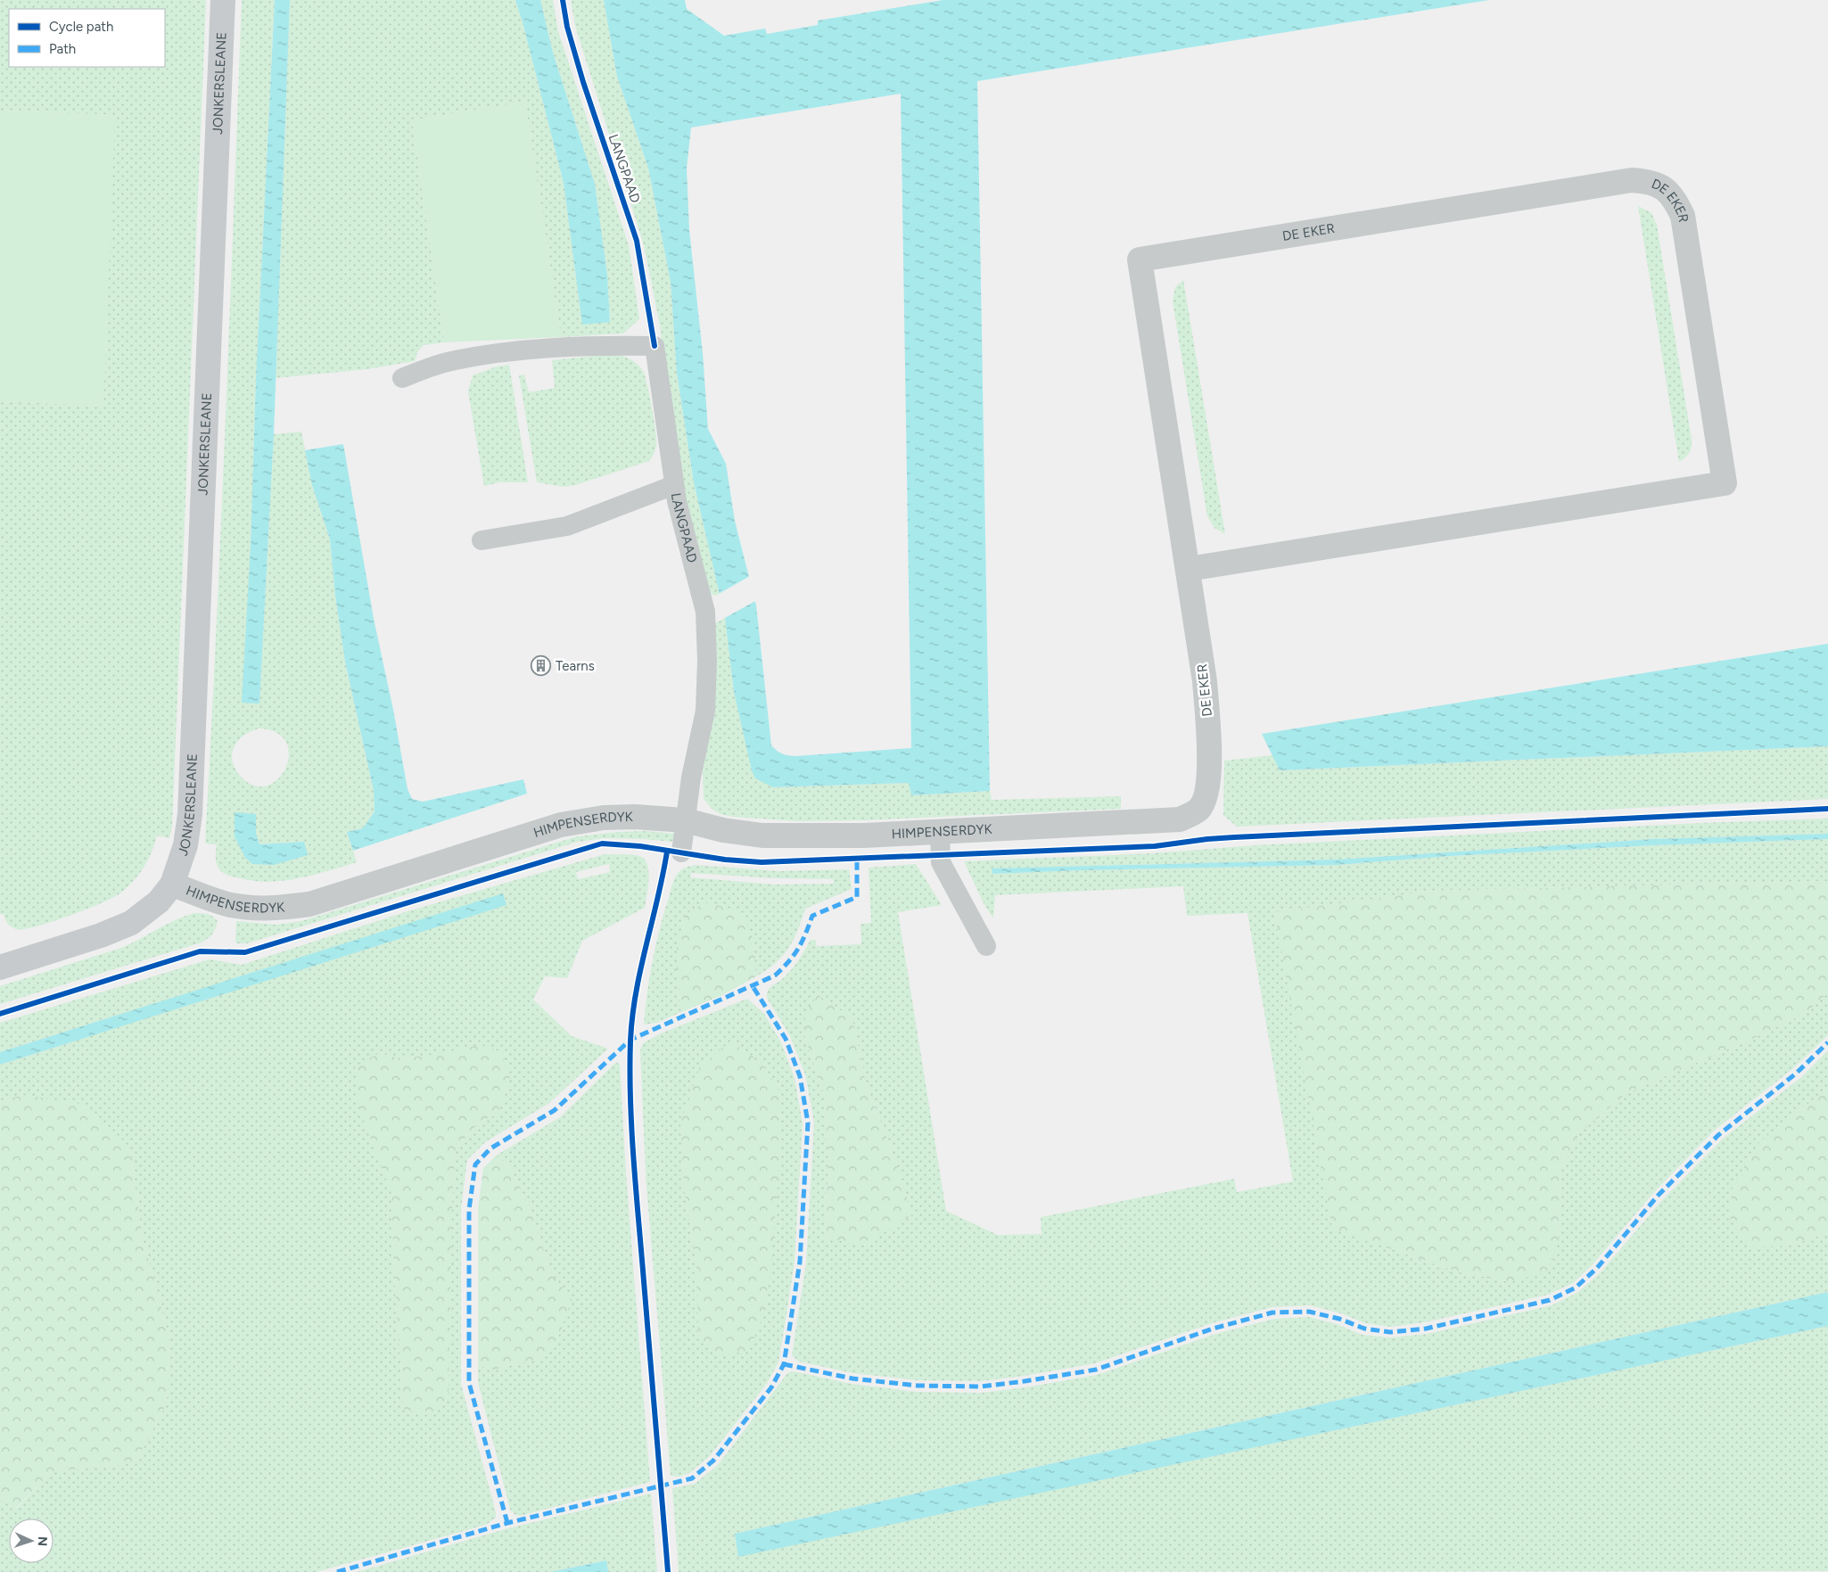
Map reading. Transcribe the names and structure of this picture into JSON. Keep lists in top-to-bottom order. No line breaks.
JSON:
{"streets":{"street":["JONKERSLEANE","DE EKER","HIMPENSERDYK"],"lane":["LANGPAAD"]},"crossings":[["JONKERSLEANE","HIMPENSERDYK"],["LANGPAAD","HIMPENSERDYK"],["DE EKER","HIMPENSERDYK"]],"places":{"building":["Tearns"]},"legend":["Cycle path","Path"],"north":"right"}
